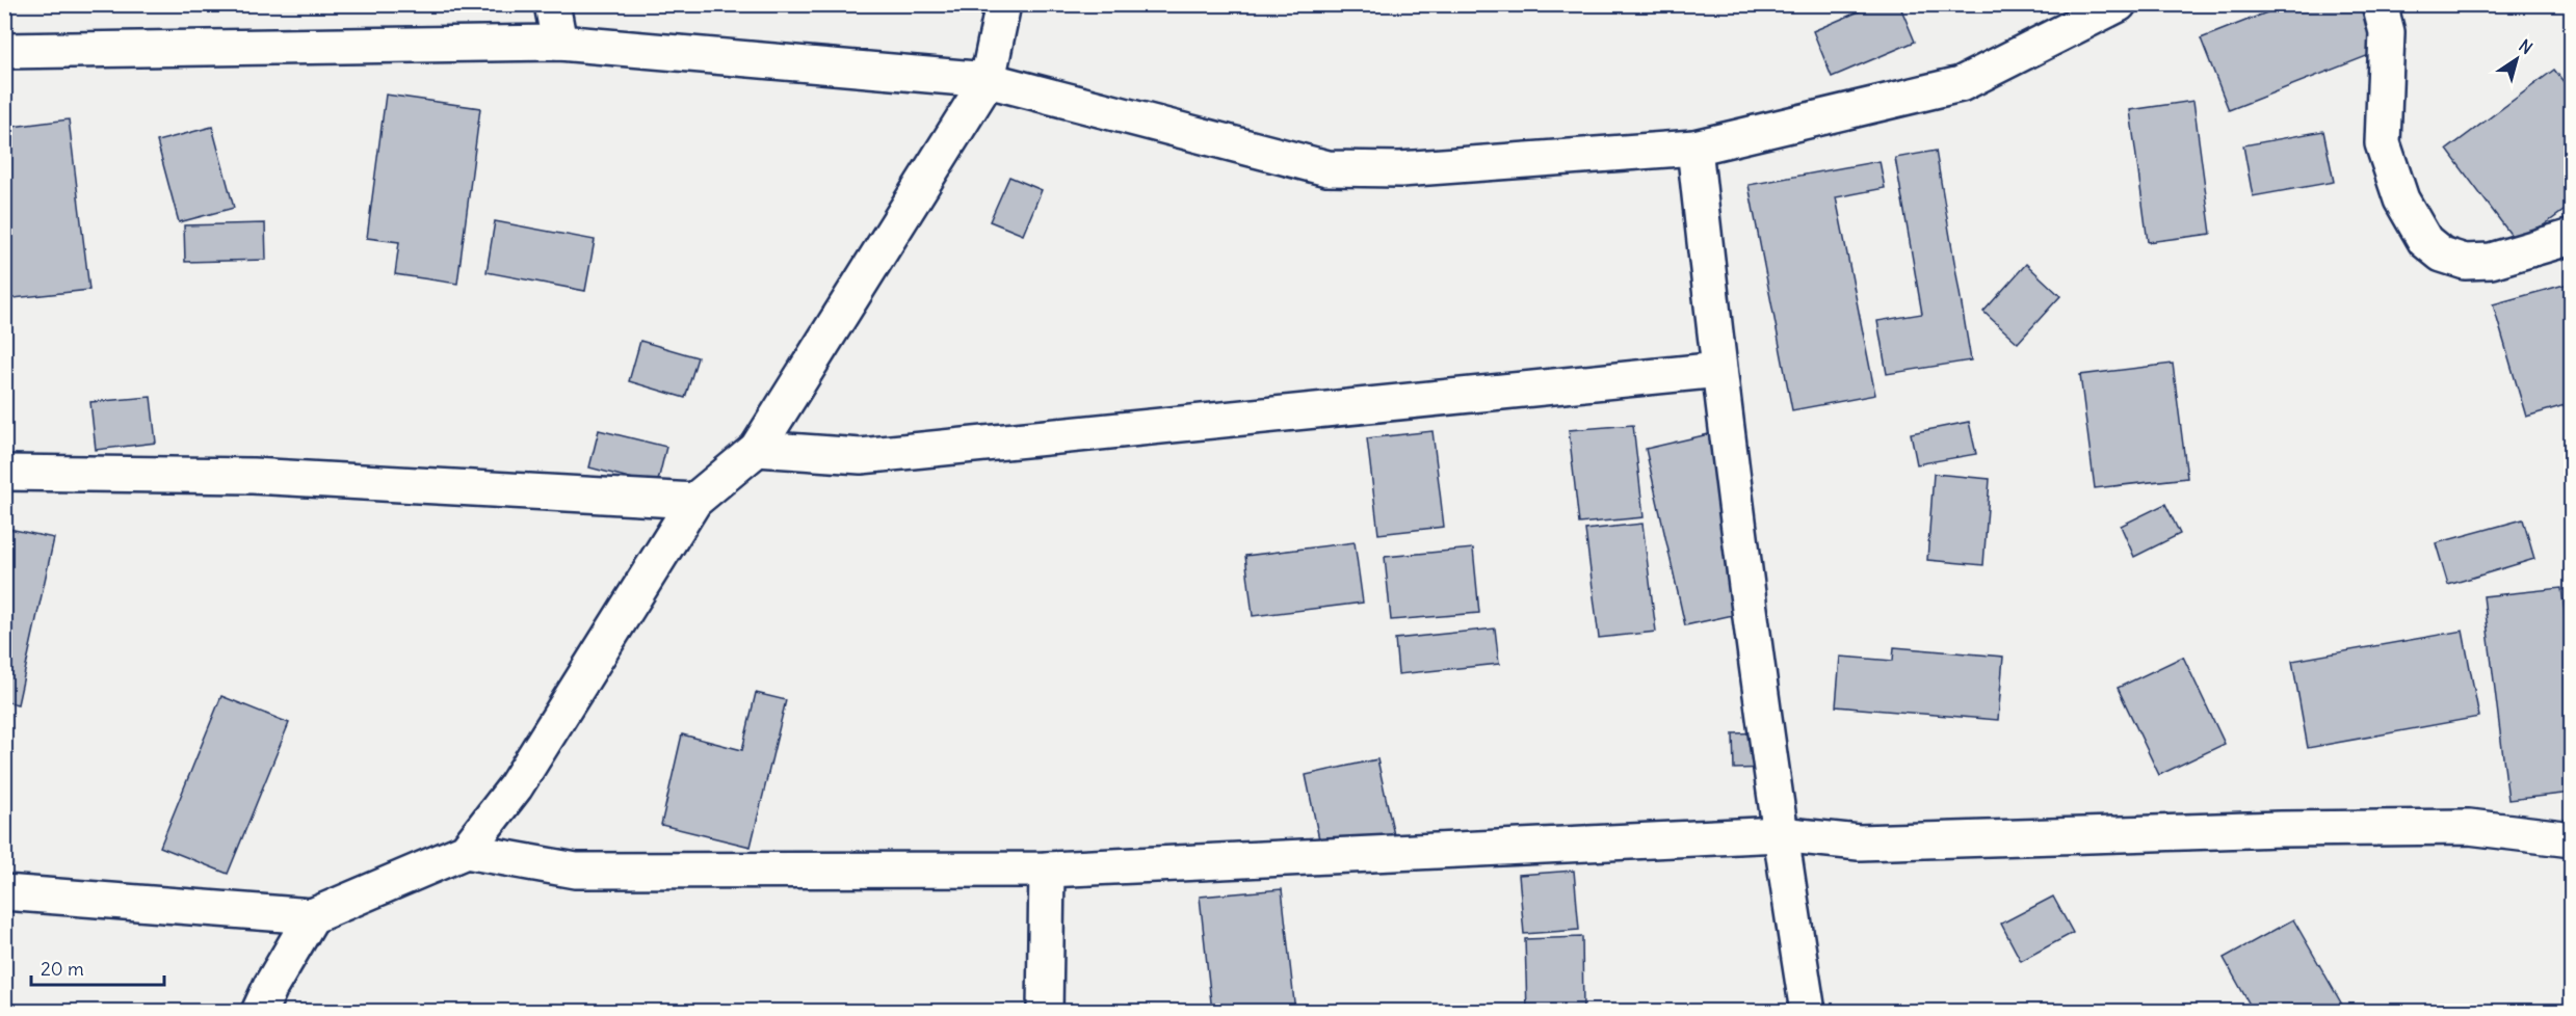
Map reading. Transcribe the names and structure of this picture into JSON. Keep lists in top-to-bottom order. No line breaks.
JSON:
{"scale_bar":"20 m","north":"top right"}
